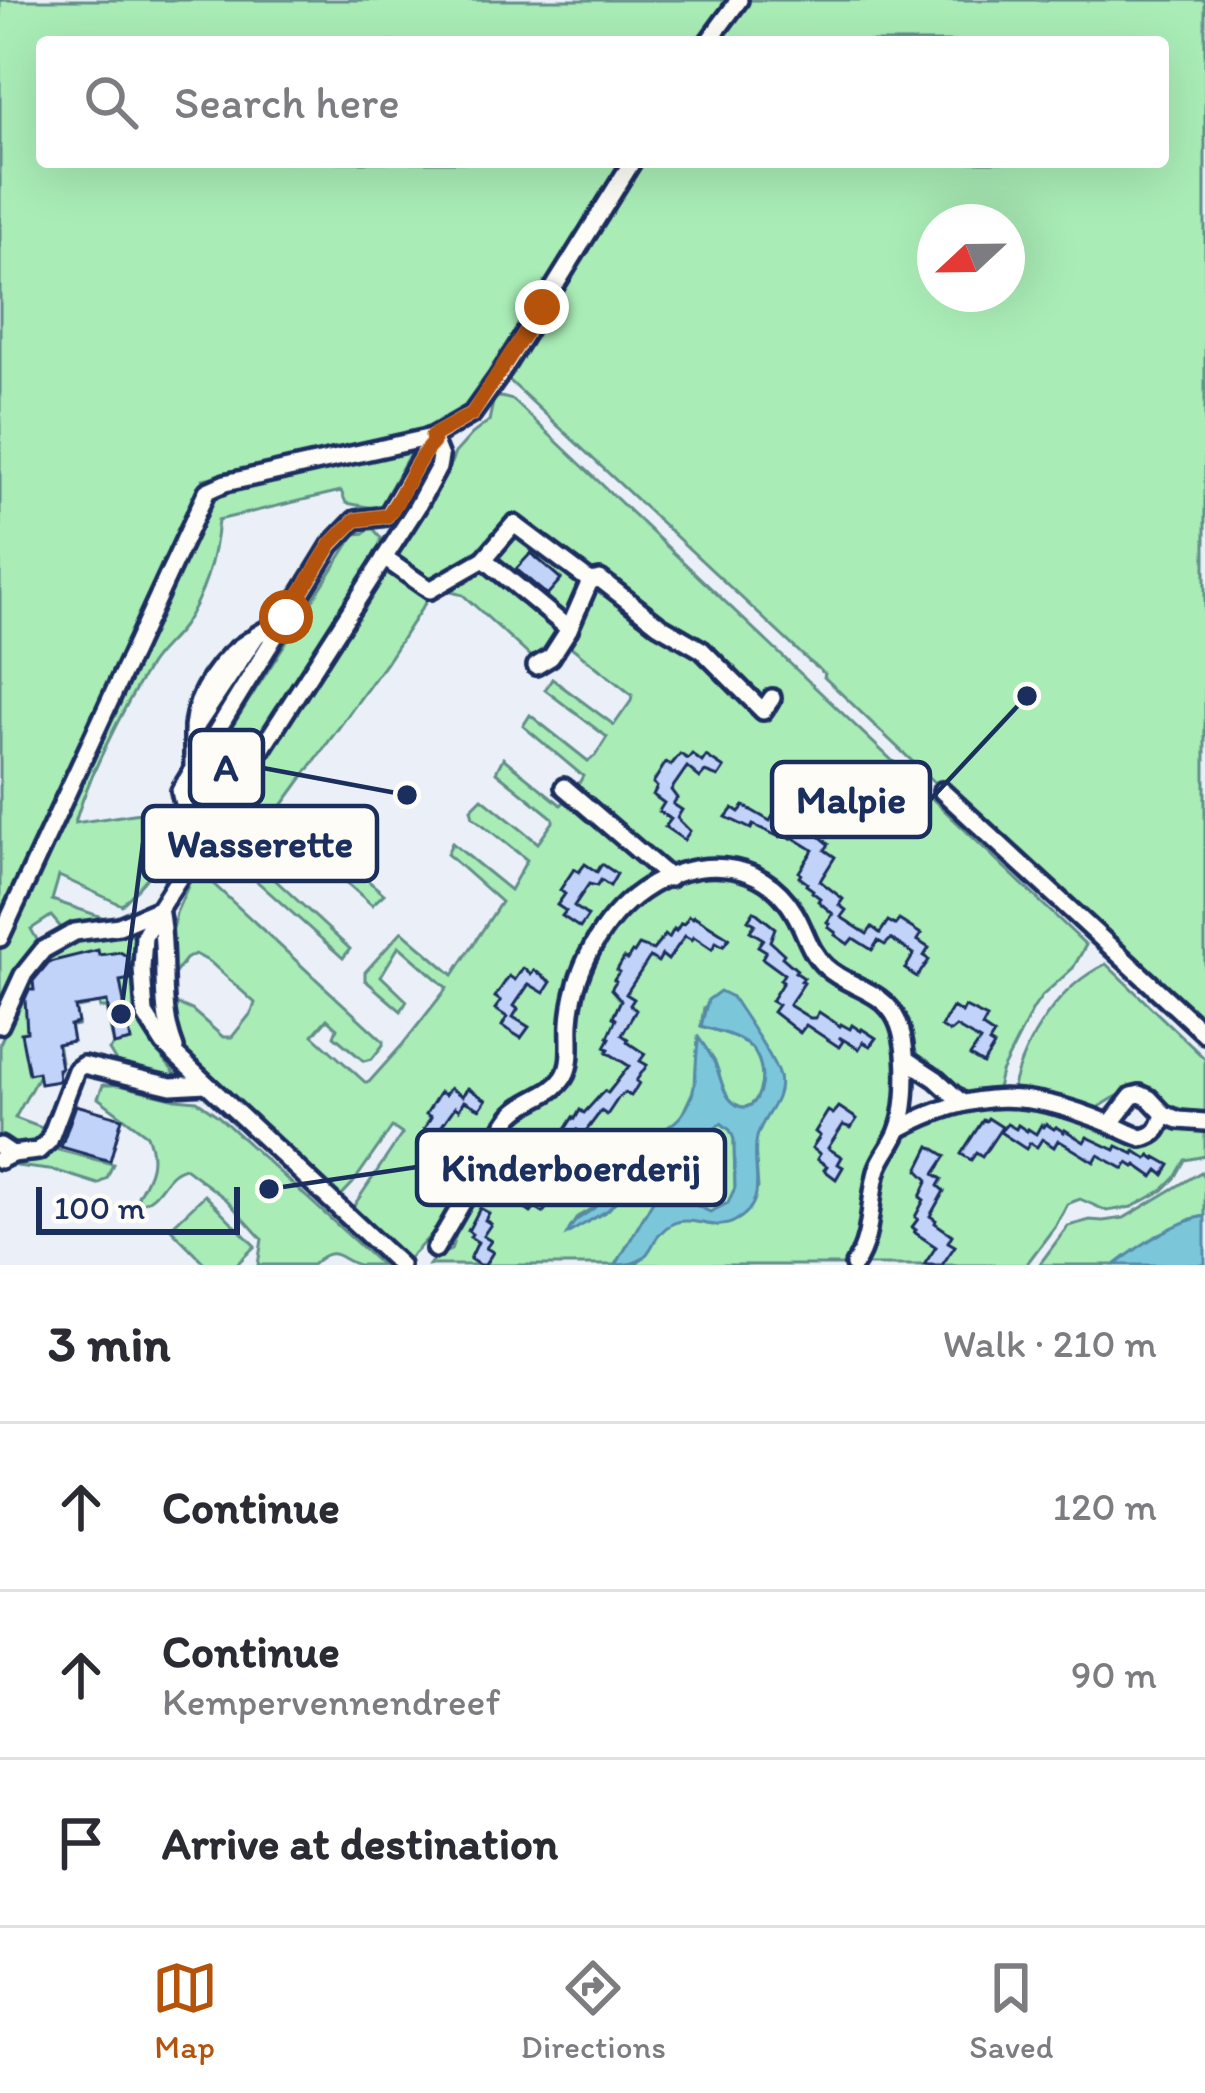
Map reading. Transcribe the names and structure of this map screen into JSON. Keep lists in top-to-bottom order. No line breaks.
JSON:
{"places":["Malpie","A","Wasserette","Kinderboerderij"],"scale_bar":"100 m","north":"left","page":{"search":"Search here","scale":"100 m","heading":["3 min","Walk · 210 m"],"list":[["Continue","120 m"],["Continue","Kempervennendreef","90 m"],"Arrive at destination"],"nav":["Map","Directions","Saved"]}}
